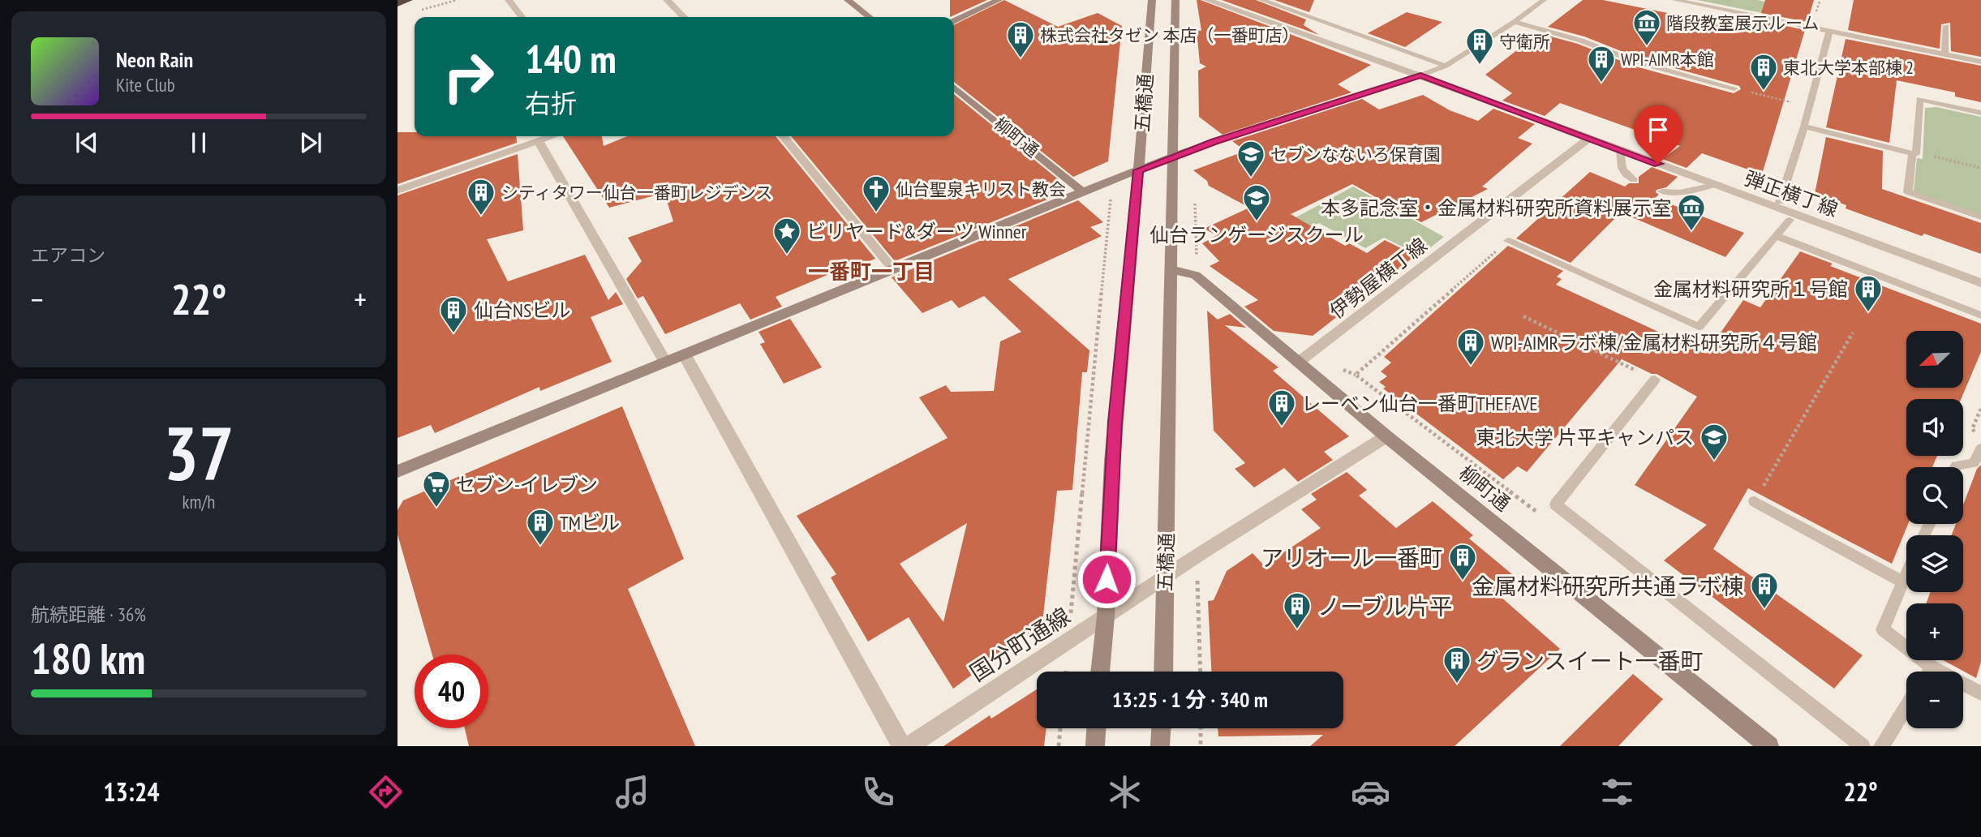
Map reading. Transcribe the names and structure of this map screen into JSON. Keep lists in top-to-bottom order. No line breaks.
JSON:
{"streets":{"street":["五橋通","柳町通","弾正横丁線","伊勢屋横丁線","国分町通線"]},"crossings":[["五橋通","柳町通"],["五橋通","国分町通線"],["柳町通","伊勢屋横丁線"],["柳町通","国分町通線"],["弾正横丁線","伊勢屋横丁線"]],"districts":["一番町一丁目"],"places":{"museum":["階段教室展示ルーム","本多記念室・金属材料研究所資料展示室"],"building":["株式会社タゼン 本店（一番町店）","守衛所","WPI-AIMR本館","東北大学本部棟 2","シティタワー仙台一番町レジデンス","金属材料研究所１号館","仙台NSビル","WPI-AIMRラボ棟/金属材料研究所４号館","レーベン仙台一番町THEFAVE","TMビル","アリオール一番町","金属材料研究所共通ラボ棟","ノーブル片平","グランスイート一番町"],"school or university":["セブンなないろ保育園","仙台ランゲージスクール","東北大学 片平キャンパス"],"church":["仙台聖泉キリスト教会"],"place":["ビリヤード&ダーツ Winner"],"supermarket":["セブン-イレブン"]},"north":"bottom left","page":{"turn":["140 m","右折"],"song":["Neon Rain","Kite Club"],"tile":["エアコン",["37","km/h"],["航続距離 · 36%","180 km"]],"heat":["−","22°","+"],"map_buttons":["+","−"],"limit":"40","trip":"13:25 · 1 分 · 340 m","tabs":["13:24","22°"]}}
